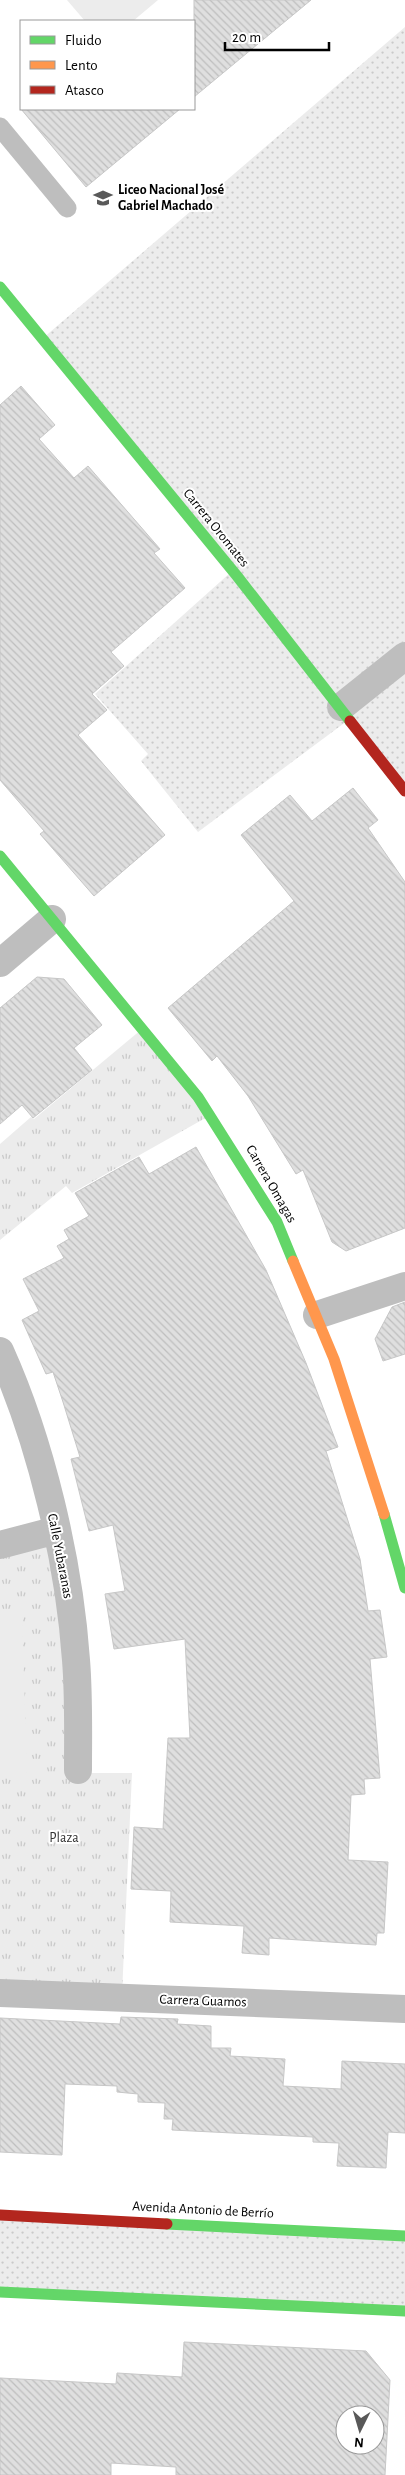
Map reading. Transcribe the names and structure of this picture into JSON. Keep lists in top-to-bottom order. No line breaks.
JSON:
{"streets":{"street":["Carrera Oromates","Carrera Omagas","Calle Yubaranas","Carrera Guamos","Avenida Antonio de Berrío"]},"parks":["Plaza"],"places":{"school or university":["Liceo Nacional José Gabriel Machado"]},"legend":["Fluido","Lento","Atasco"],"scale_bar":"20 m","north":"bottom"}
